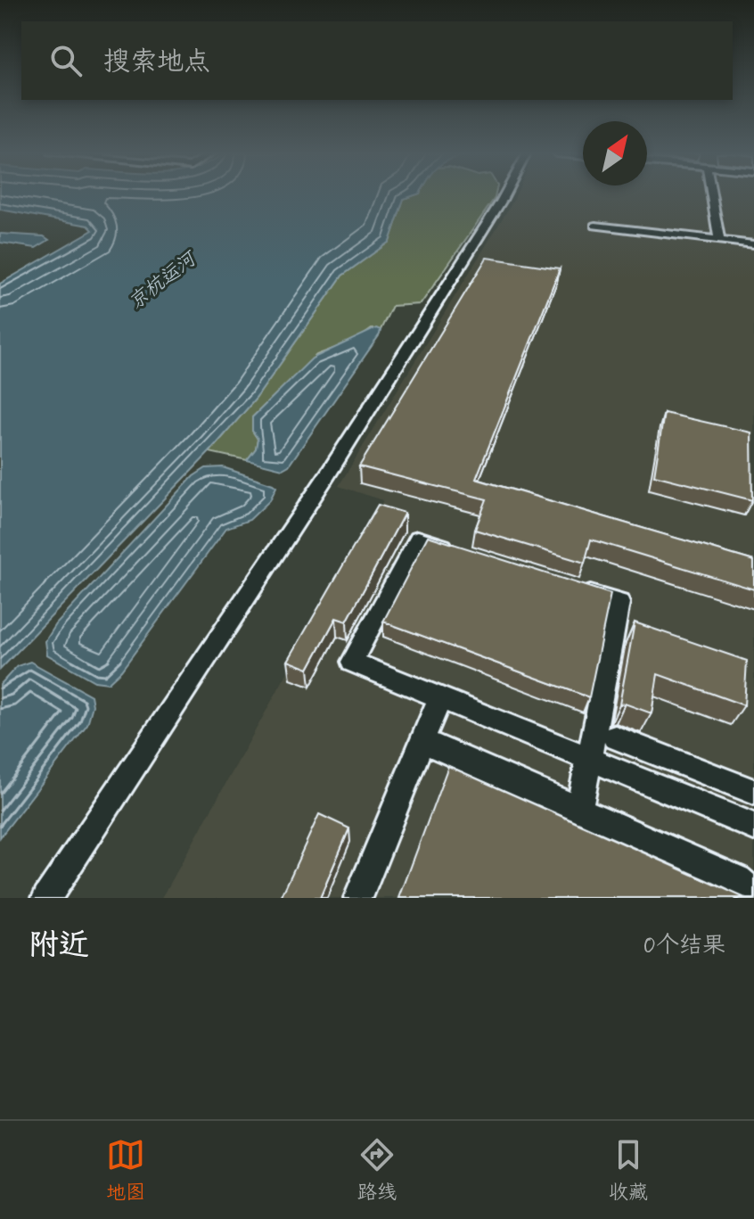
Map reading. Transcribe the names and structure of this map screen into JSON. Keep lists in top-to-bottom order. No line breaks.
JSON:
{"water":["京杭运河"],"north":"top right","page":{"search":"搜索地点","heading":["附近","0个结果"],"nav":["地图","路线","收藏"]}}
